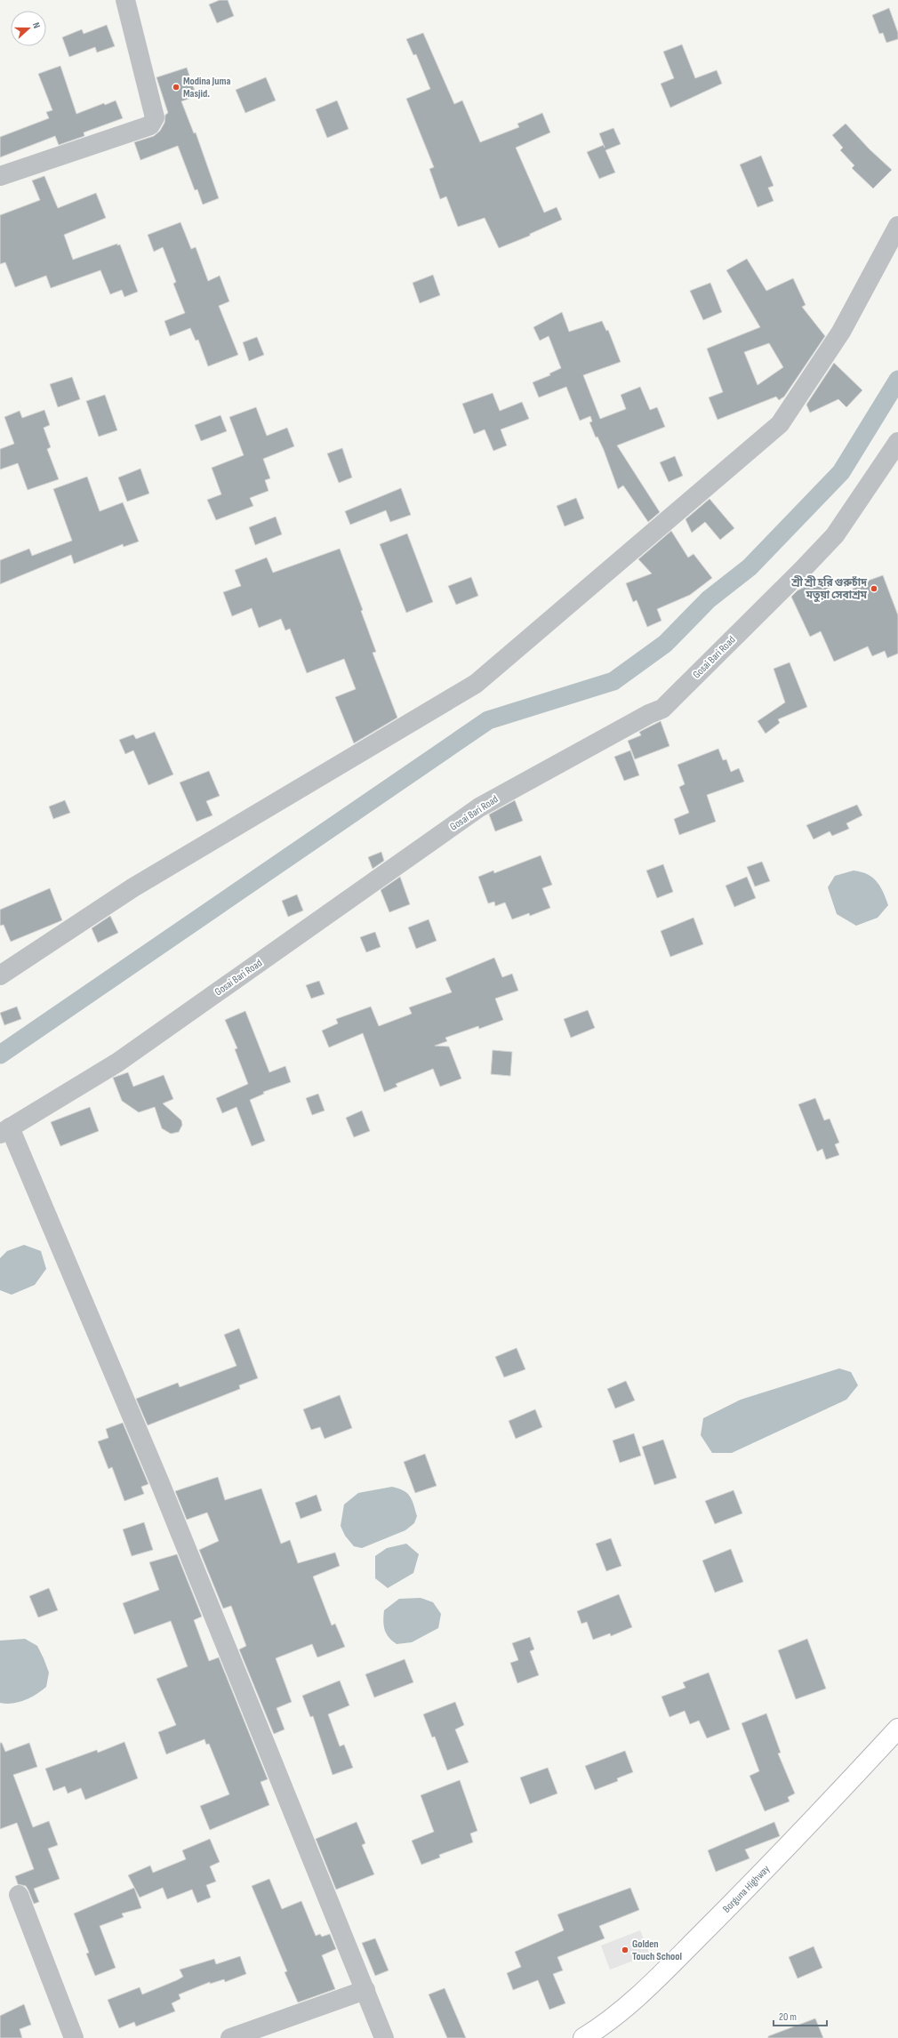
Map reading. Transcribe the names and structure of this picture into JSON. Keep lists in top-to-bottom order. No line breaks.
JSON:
{"streets":{"main road":["Borguna Highway"],"street":["Gosai Bari Road"]},"places":["Modina Juma Masjid.","শ্রী শ্রী হরি গুরুচাঁদ মতুয়া সেবাশ্রম","Golden Touch School"],"scale_bar":"20 m","north":"right"}
